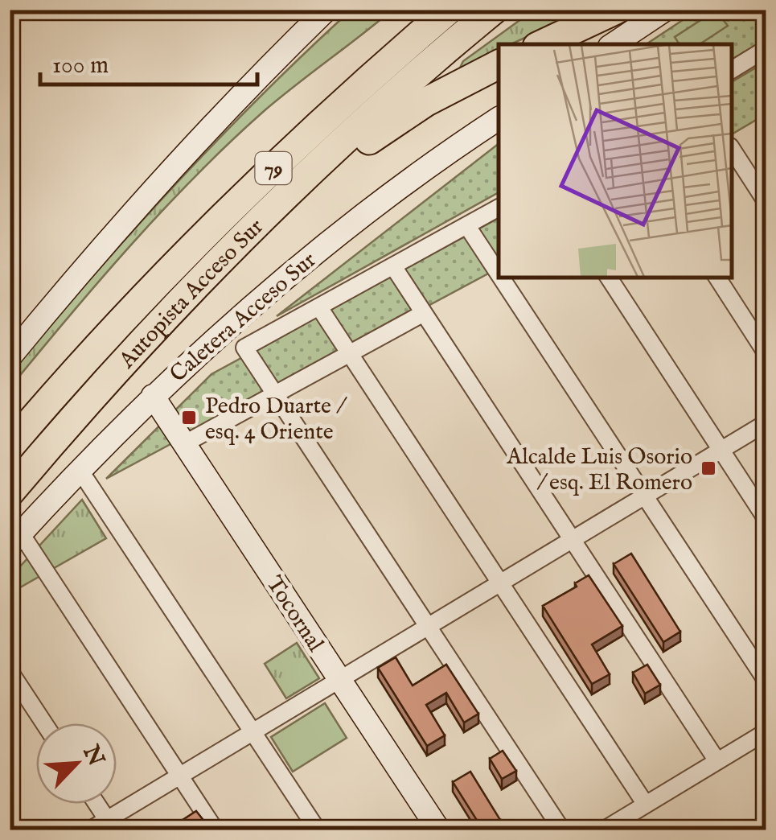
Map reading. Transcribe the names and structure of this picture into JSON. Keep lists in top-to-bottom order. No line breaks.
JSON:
{"streets":{"highway":["79","Autopista Acceso Sur"],"main road":["Caletera Acceso Sur","Tocornal"]},"crossings":[["Caletera Acceso Sur","Tocornal"]],"places":{"transit":["Pedro Duarte / esq. 4 Oriente","Alcalde Luis Osorio / esq. El Romero"]},"scale_bar":"100 m","north":"top right"}
